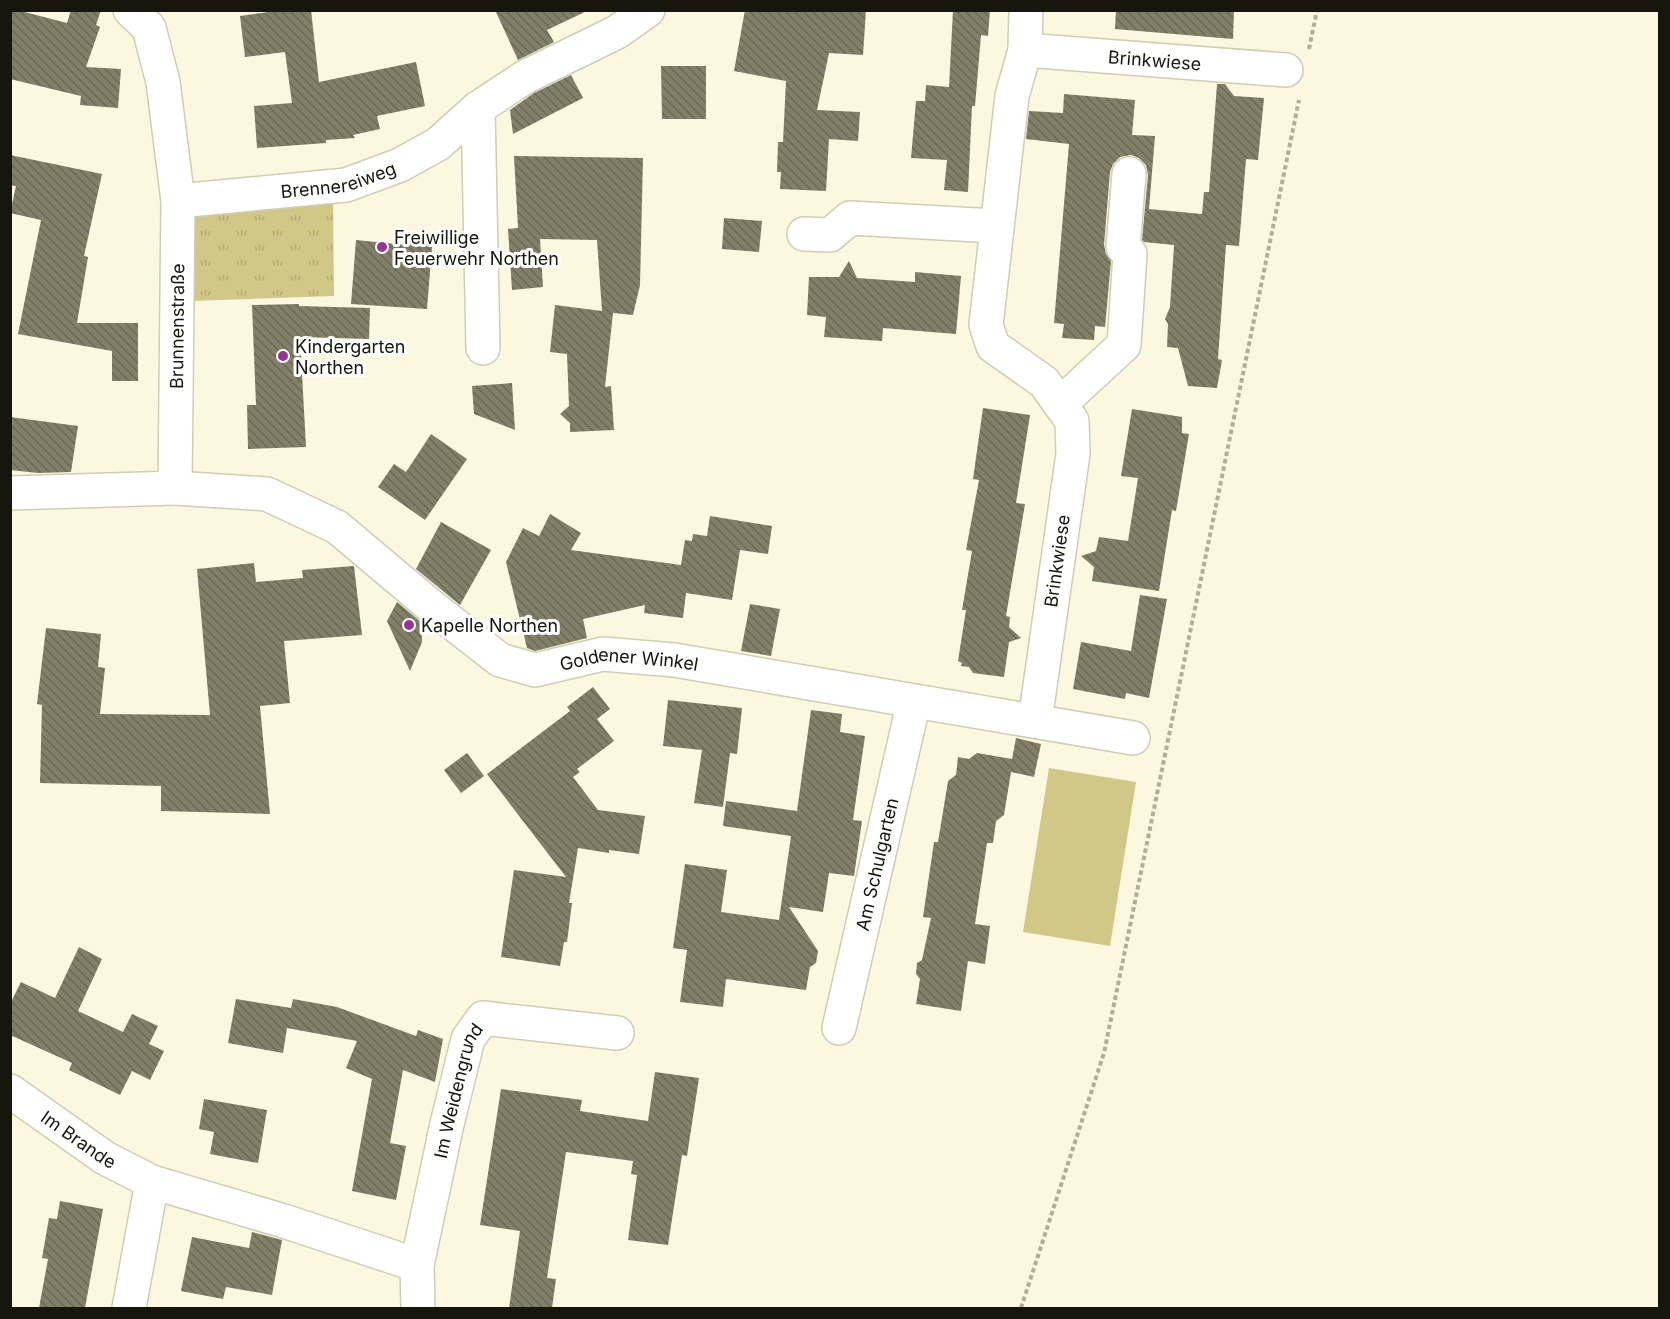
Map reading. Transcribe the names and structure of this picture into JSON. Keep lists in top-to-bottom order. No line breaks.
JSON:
{"streets":{"street":["Brinkwiese","Brennereiweg","Brunnenstraße","Goldener Winkel","Am Schulgarten","Im Weidengrund","Im Brande"]},"crossings":[["Brinkwiese","Goldener Winkel"],["Brennereiweg","Brunnenstraße"],["Brunnenstraße","Goldener Winkel"],["Goldener Winkel","Am Schulgarten"],["Im Weidengrund","Im Brande"]],"places":["Freiwillige Feuerwehr Northen","Kindergarten Northen","Kapelle Northen"]}
